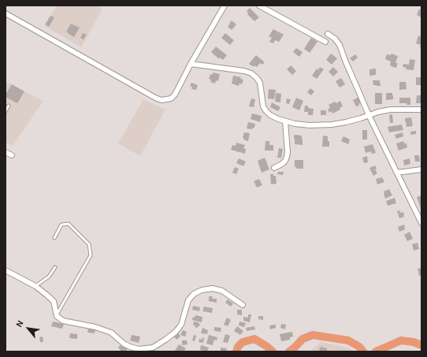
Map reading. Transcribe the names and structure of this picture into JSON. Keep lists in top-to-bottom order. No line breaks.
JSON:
{"north":"top left"}
